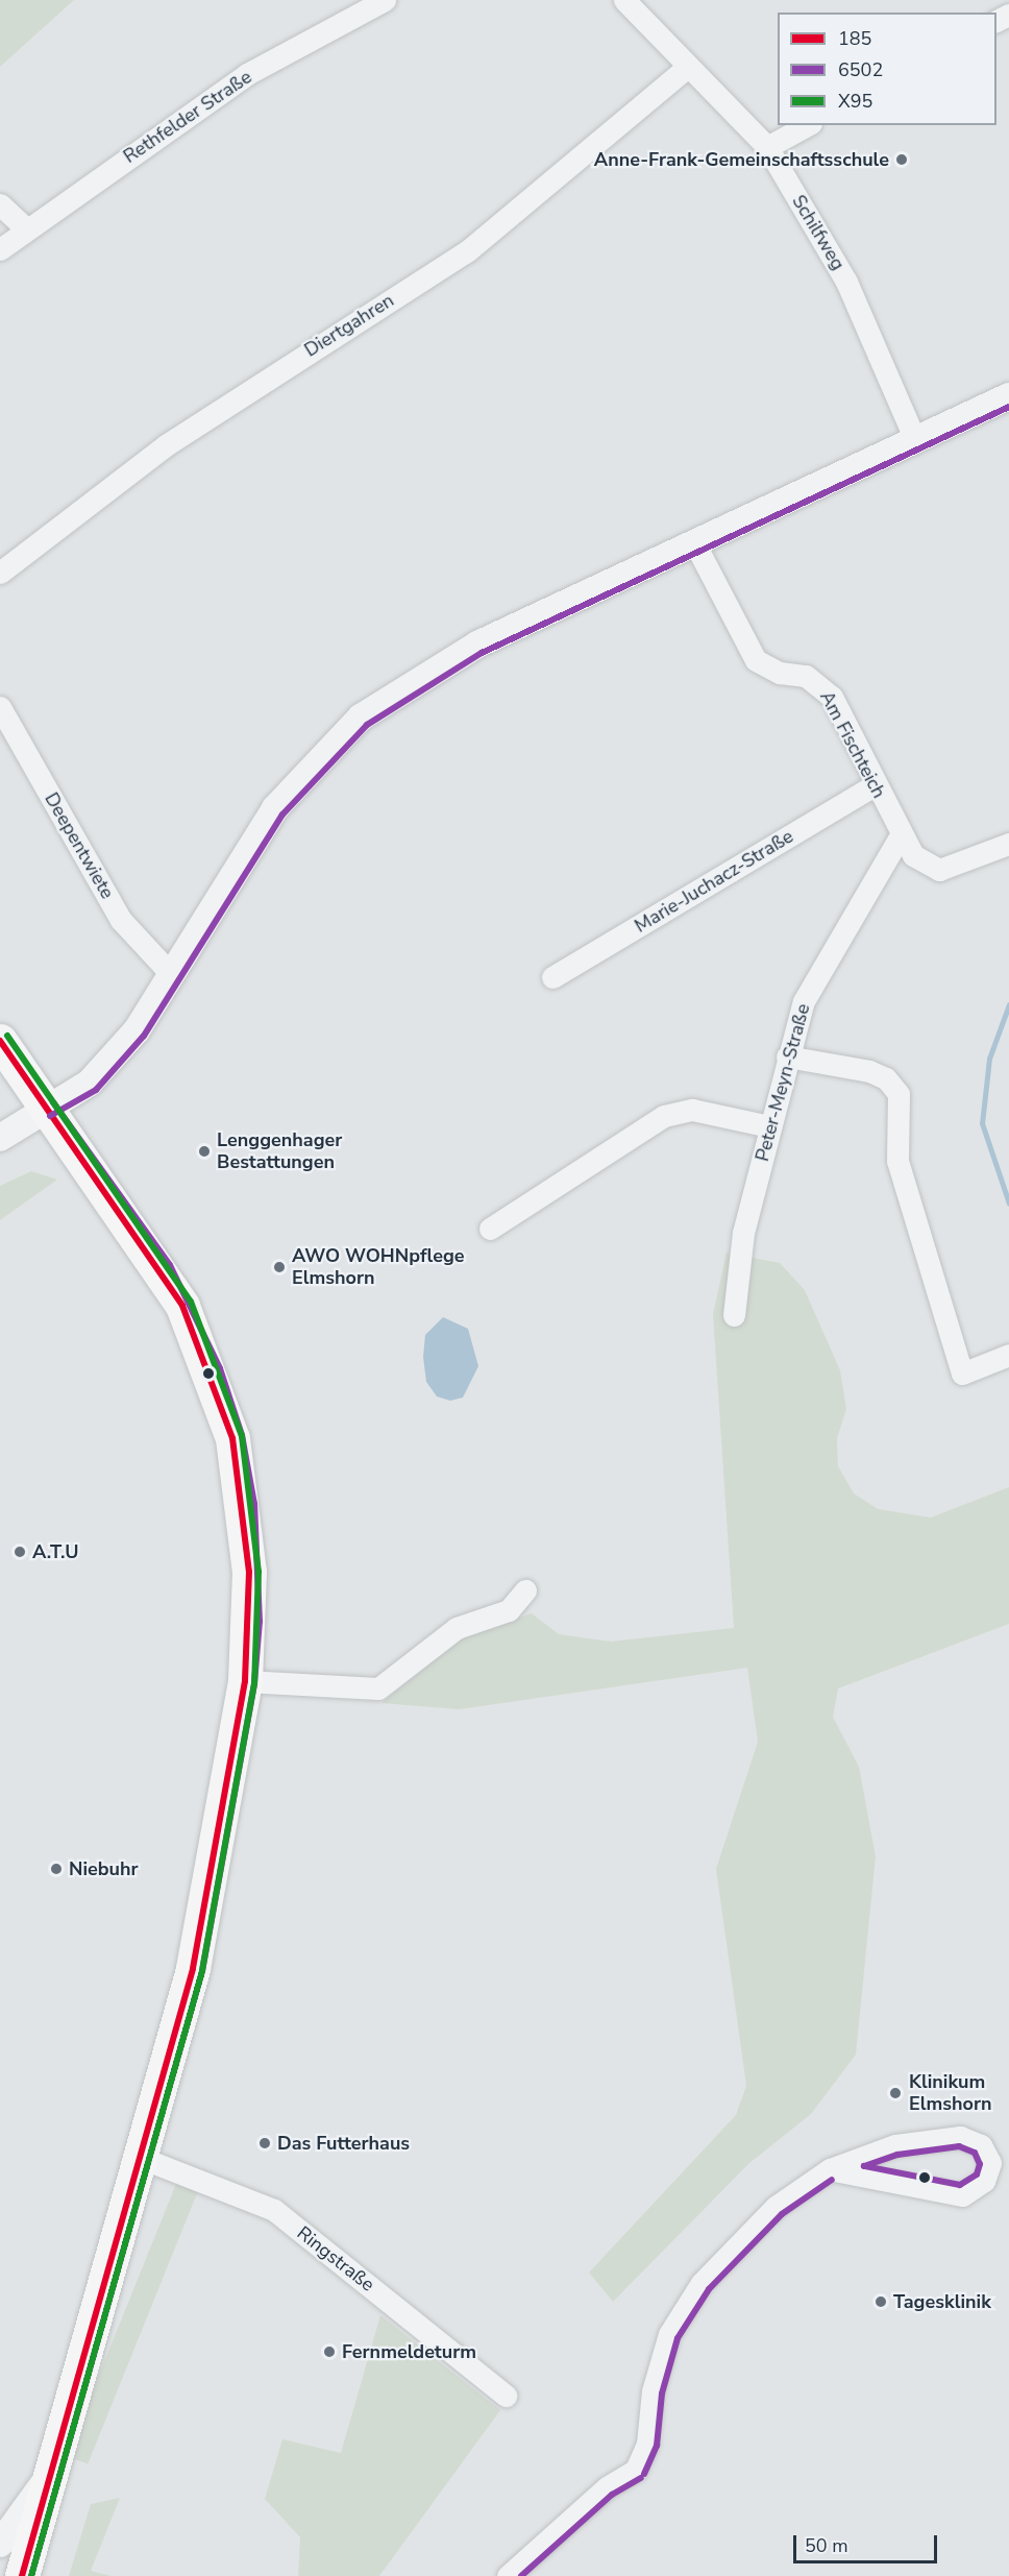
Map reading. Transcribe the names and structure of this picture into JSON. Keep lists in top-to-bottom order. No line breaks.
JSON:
{"streets":{"street":["Rethfelder Straße","Schilfweg","Diertgahren","Am Fischteich","Deepentwiete","Marie-Juchacz-Straße","Peter-Meyn-Straße","Ringstraße"]},"crossings":[["Schilfweg","Diertgahren"],["Am Fischteich","Marie-Juchacz-Straße"],["Am Fischteich","Peter-Meyn-Straße"]],"places":["Anne-Frank-Gemeinschaftsschule","Lenggenhager Bestattungen","AWO WOHNpflege Elmshorn","A.T.U","Niebuhr","Klinikum Elmshorn","Das Futterhaus","Tagesklinik","Fernmeldeturm"],"lines":["transit line 6502","transit line X95","transit line 185"],"legend":["185","6502","X95"],"scale_bar":"50 m"}
